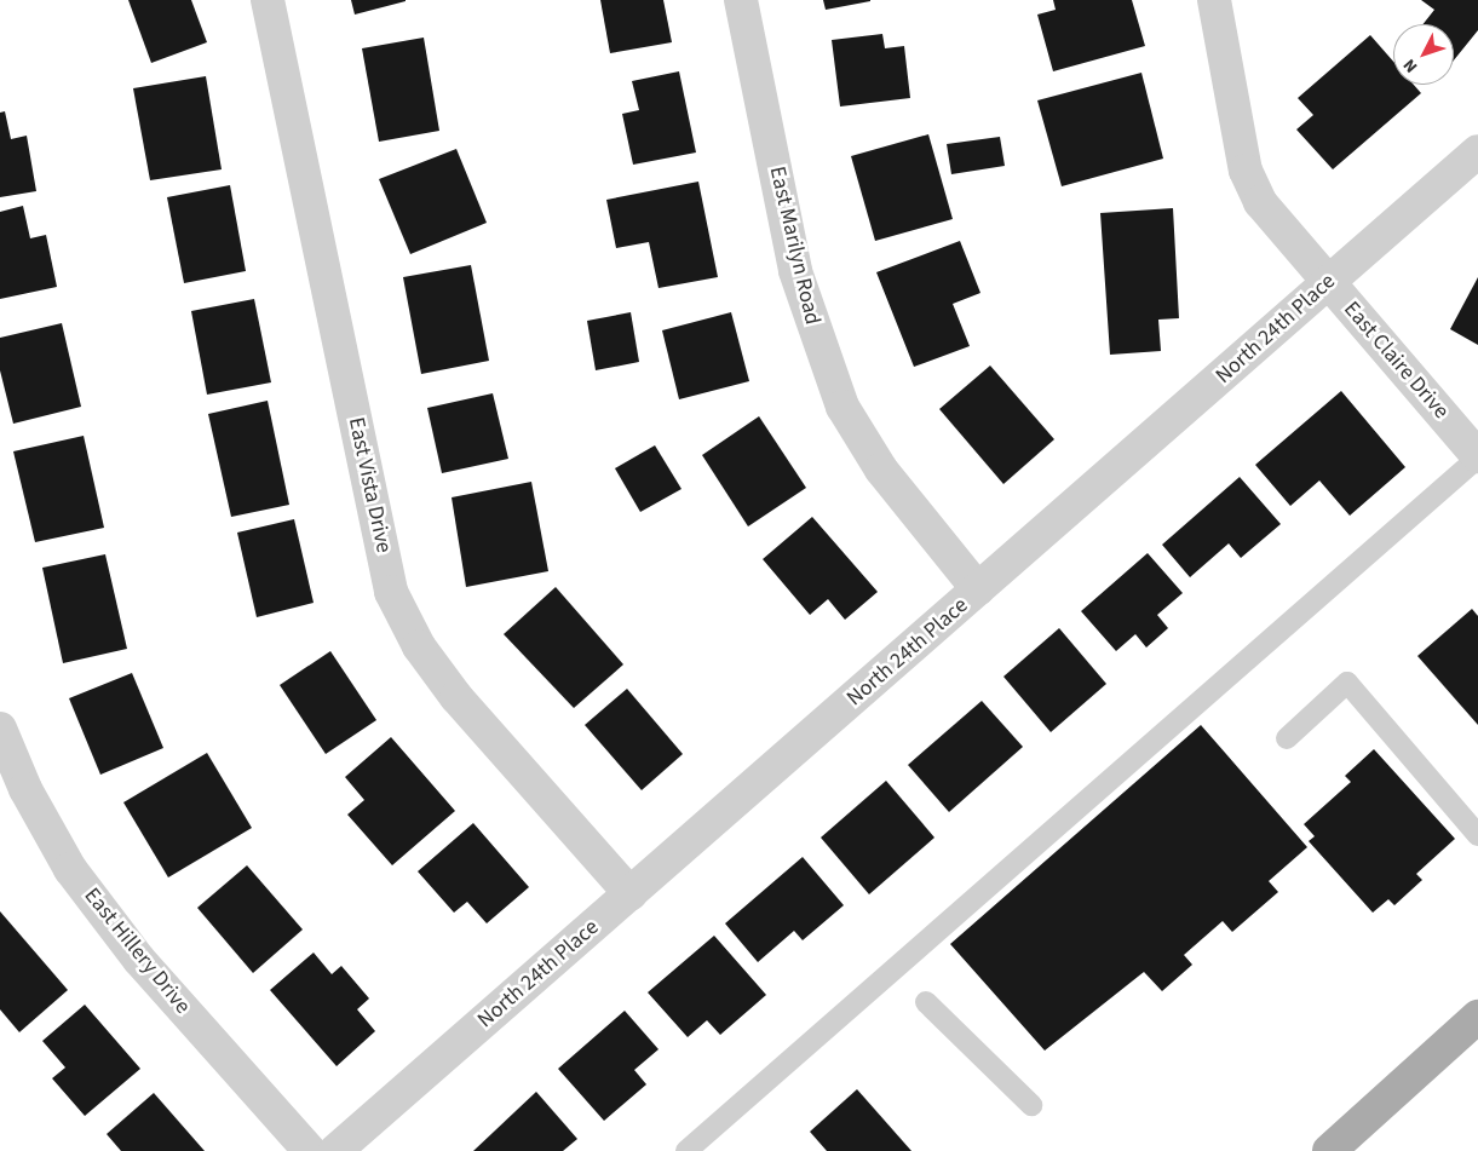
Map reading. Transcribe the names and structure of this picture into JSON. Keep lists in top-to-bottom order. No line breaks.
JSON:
{"streets":{"street":["East Marilyn Road","North 24th Place","East Claire Drive","East Vista Drive","East Hillery Drive"]},"crossings":[["East Marilyn Road","North 24th Place"],["North 24th Place","East Claire Drive"],["North 24th Place","East Vista Drive"]],"north":"bottom left"}
